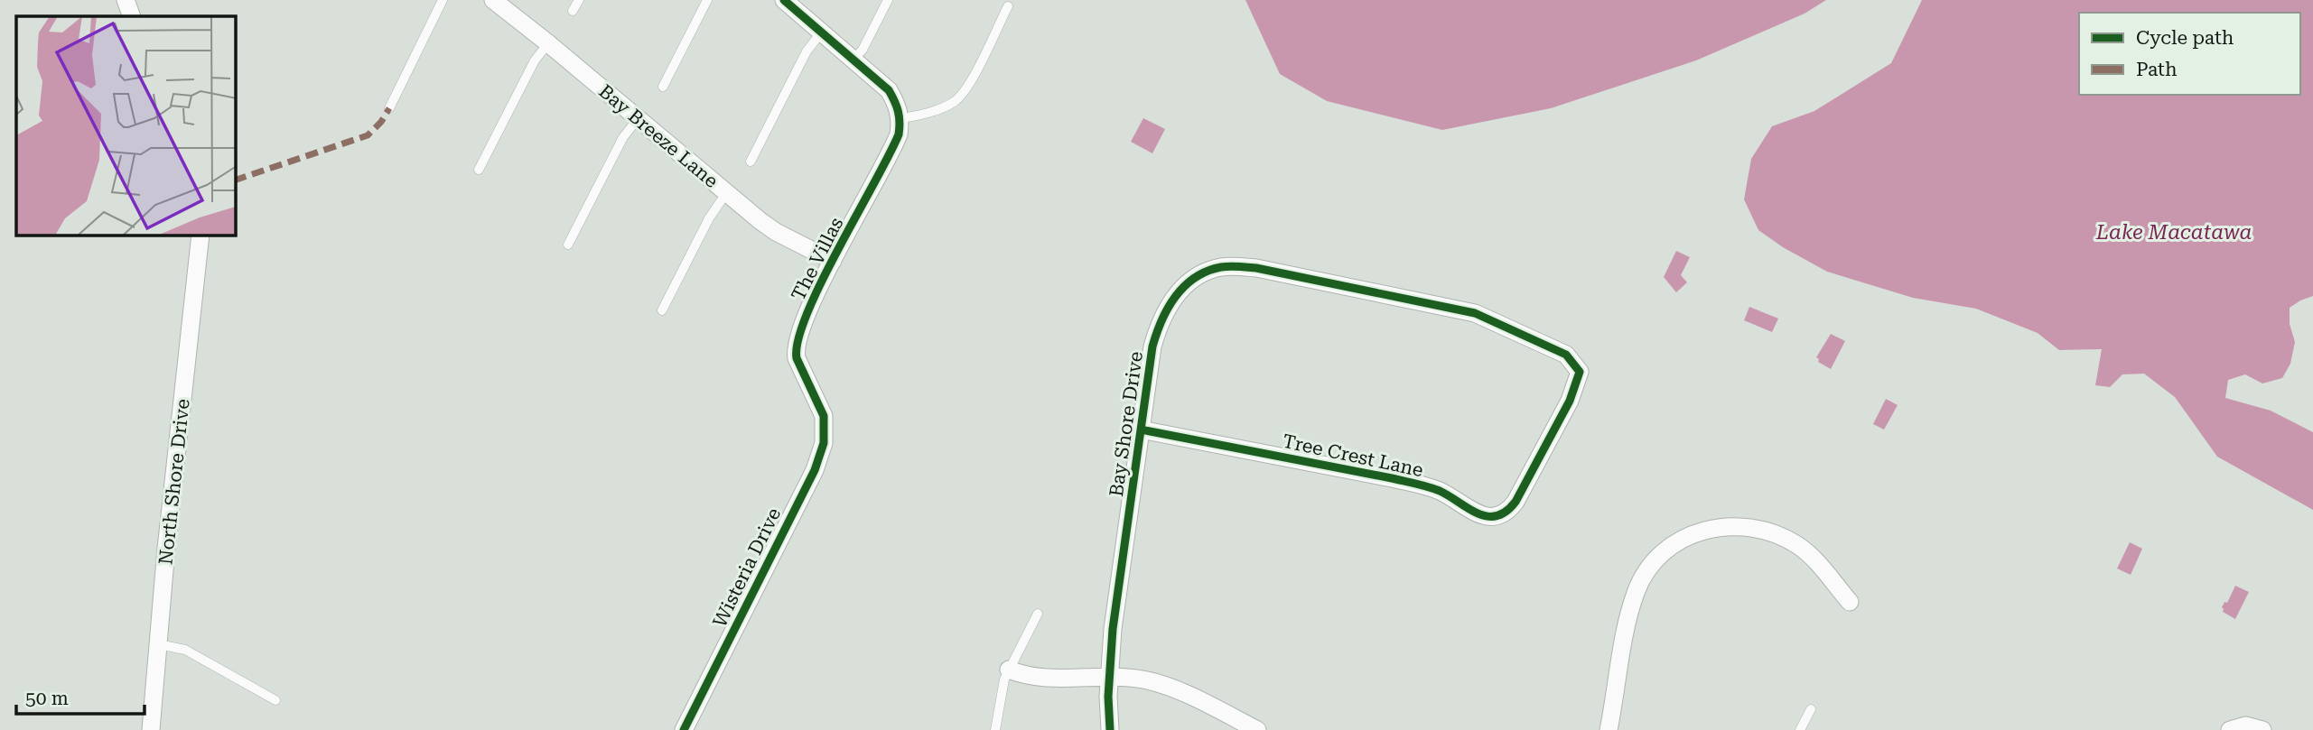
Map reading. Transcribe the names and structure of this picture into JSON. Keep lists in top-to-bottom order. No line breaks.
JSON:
{"streets":{"street":["Bay Breeze Lane","The Villas","Bay Shore Drive","Tree Crest Lane","North Shore Drive","Wisteria Drive"]},"crossings":[["Bay Breeze Lane","The Villas"],["The Villas","Wisteria Drive"],["Bay Shore Drive","Tree Crest Lane"]],"water":["Lake Macatawa"],"legend":["Cycle path","Path"],"scale_bar":"50 m"}
